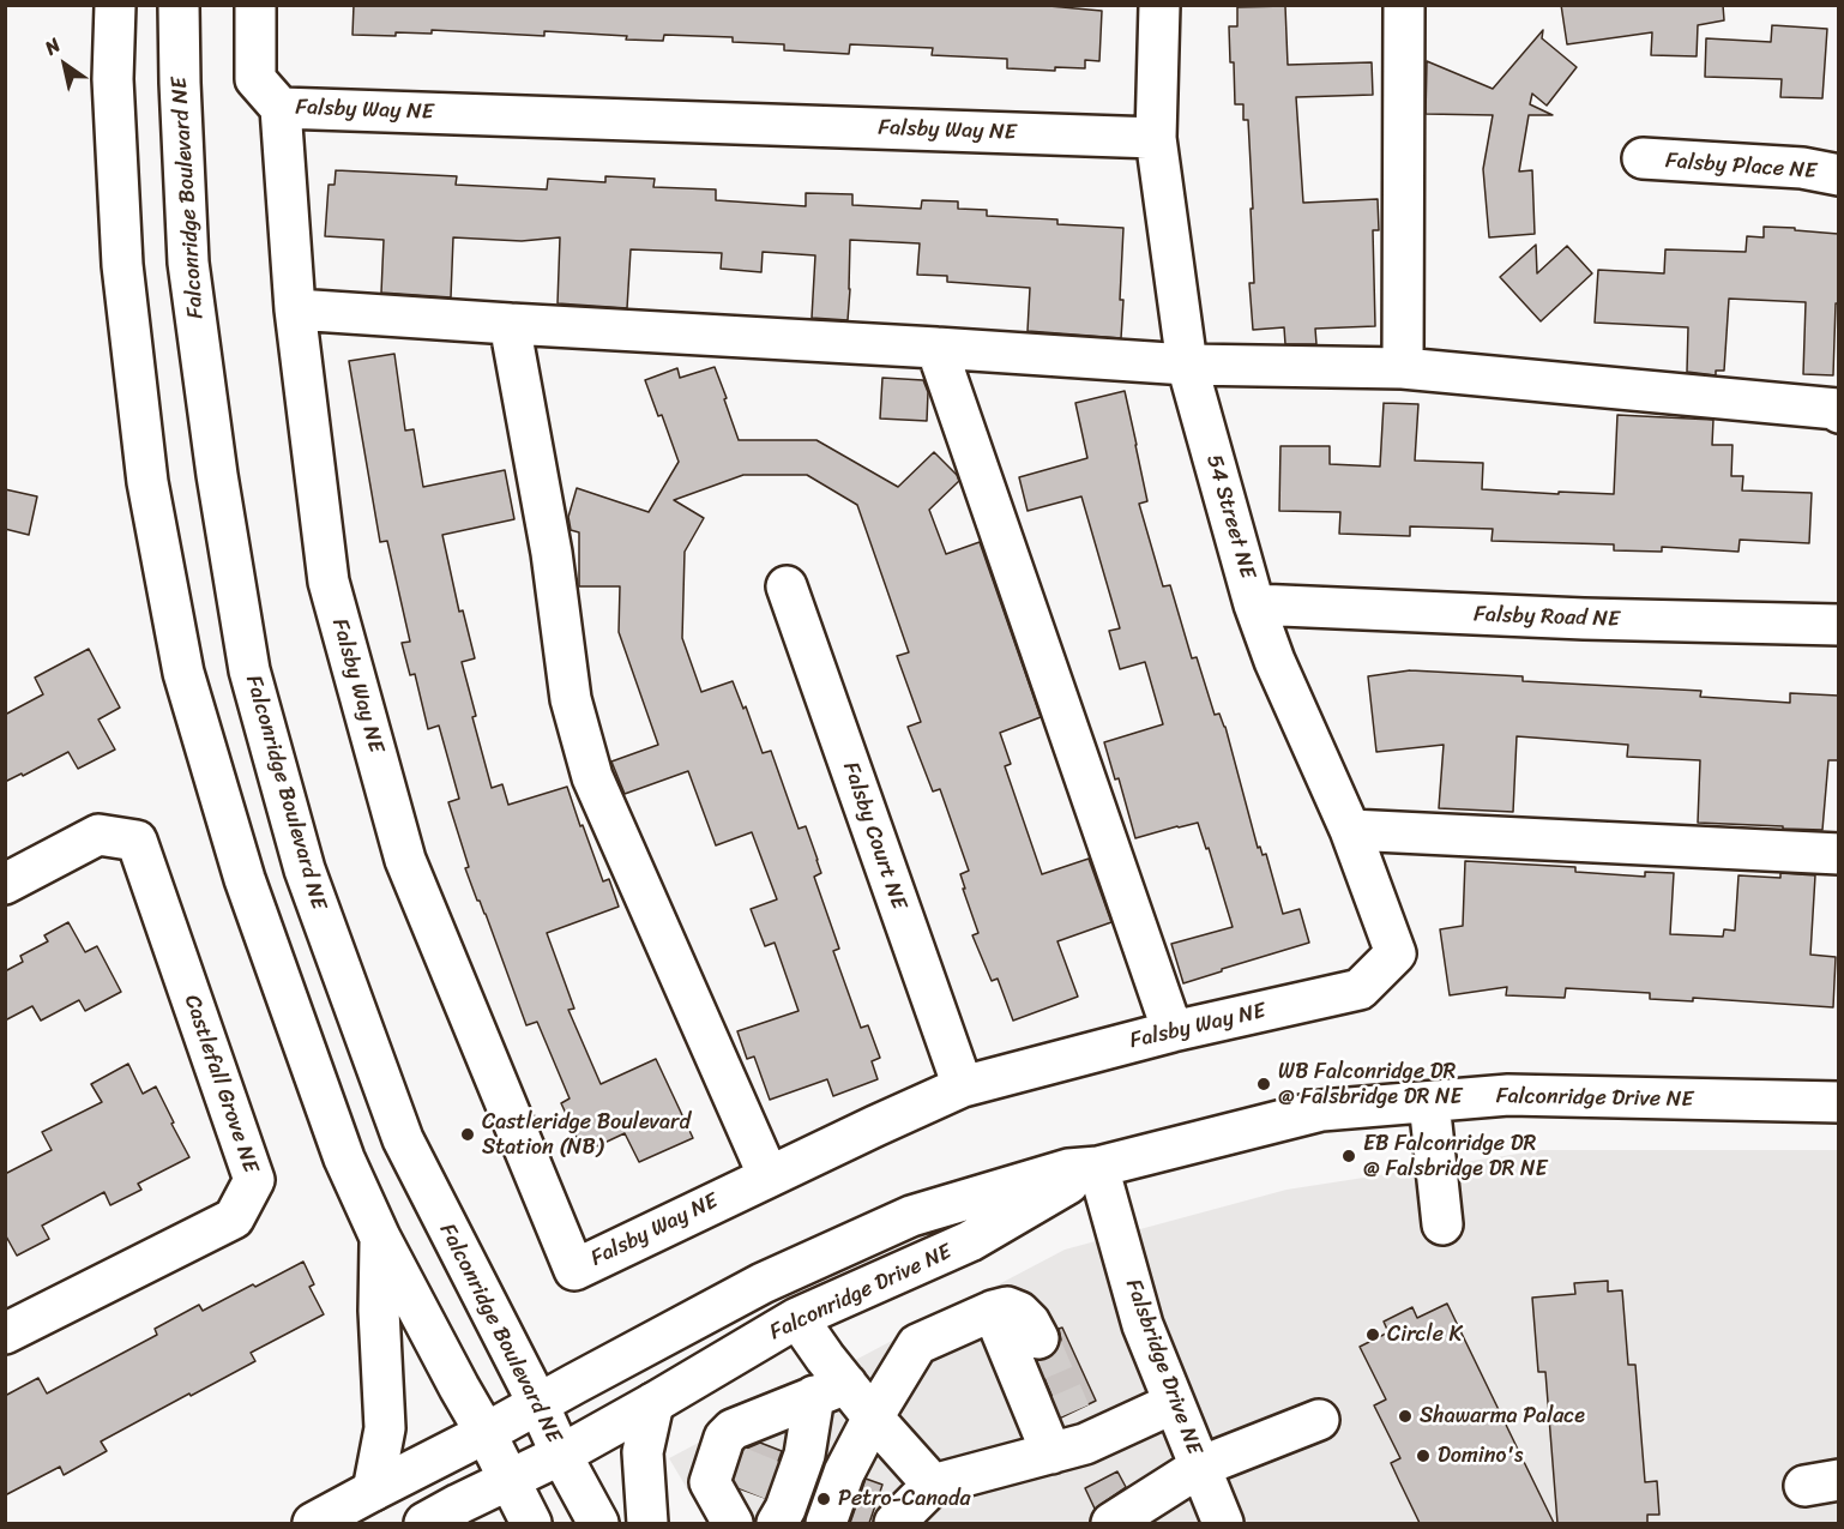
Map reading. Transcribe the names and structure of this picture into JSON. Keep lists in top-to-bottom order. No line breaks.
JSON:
{"streets":{"street":["Falsby Way NE","Falsby Place NE","Falconridge Boulevard NE","54 Street NE","Falsby Road NE","Falsby Court NE","Castlefall Grove NE","Falconridge Drive NE","Falsbridge Drive NE"]},"crossings":[["Falsby Way NE","54 Street NE"],["Falsby Way NE","Falsby Court NE"],["Falconridge Boulevard NE","Falconridge Drive NE"],["54 Street NE","Falsby Road NE"],["Falconridge Drive NE","Falsbridge Drive NE"]],"places":["WB Falconridge DR @ Falsbridge DR NE","Castleridge Boulevard Station (NB)","EB Falconridge DR @ Falsbridge DR NE","Circle K","Shawarma Palace","Domino's","Petro-Canada"],"north":"top left"}
